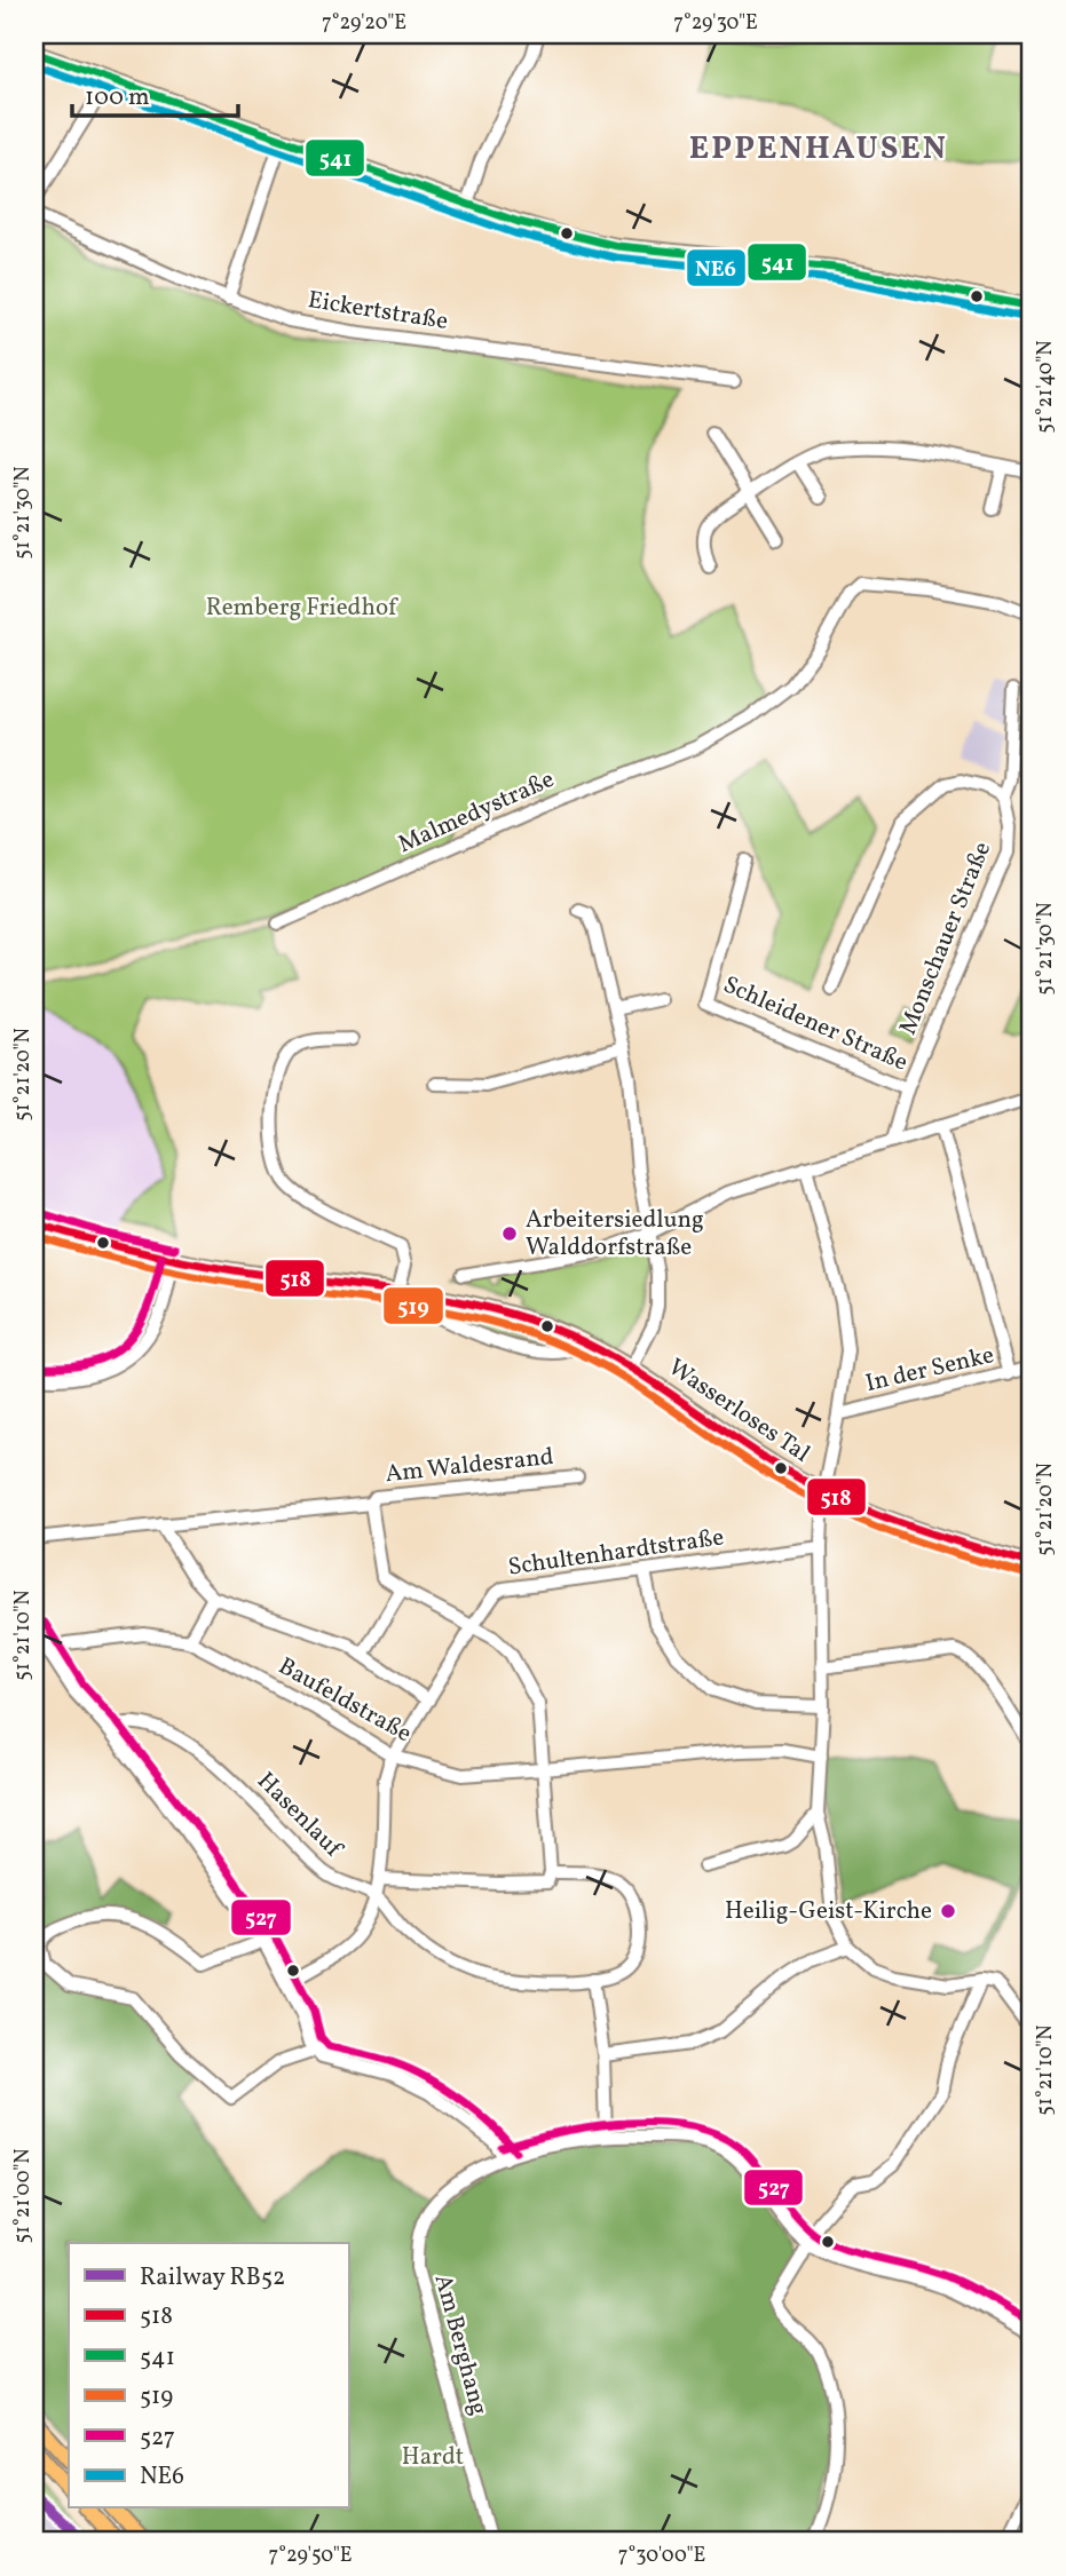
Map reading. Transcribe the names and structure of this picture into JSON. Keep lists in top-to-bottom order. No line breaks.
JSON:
{"streets":{"main road":["Wasserloses Tal"],"street":["Eickertstraße","Malmedystraße","Monschauer Straße","Schleidener Straße","In der Senke","Am Waldesrand","Schultenhardtstraße","Baufeldstraße","Hasenlauf","Am Berghang"]},"crossings":[["Monschauer Straße","Schleidener Straße"],["Am Waldesrand","Schultenhardtstraße"],["Am Waldesrand","Baufeldstraße"],["Am Waldesrand","Hasenlauf"],["Schultenhardtstraße","Baufeldstraße"],["Schultenhardtstraße","Hasenlauf"]],"districts":["EPPENHAUSEN"],"parks":["Remberg Friedhof","Hardt"],"places":["Arbeitersiedlung Walddorfstraße","Heilig-Geist-Kirche"],"lines":["transit line 541","transit line NE6","transit line 527","transit line 518","transit line 519","rail line RB52"],"legend":["Railway RB52","518","541","519","527","NE6"],"scale_bar":"100 m","coordinates":["7°29'20\"E","7°29'30\"E","51°21'40\"N","51°21'30\"N","51°21'20\"N","51°21'10\"N","51°21'00\"N","7°29'50\"E","7°30'00\"E"]}
